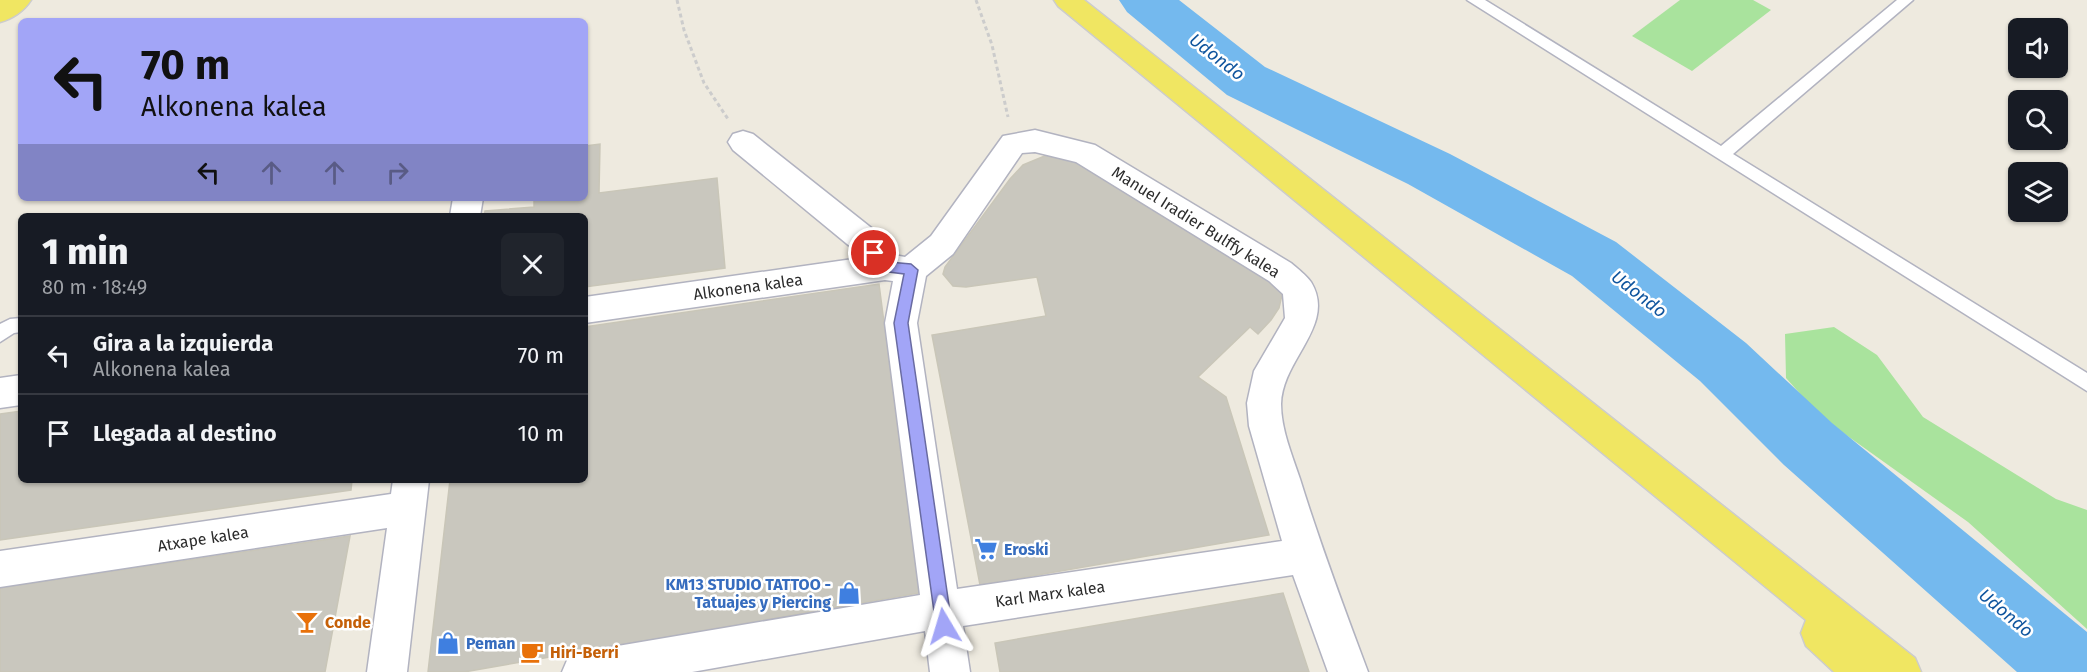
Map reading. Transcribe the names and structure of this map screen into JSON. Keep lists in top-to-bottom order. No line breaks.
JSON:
{"streets":{"street":["Manuel Iradier Bulffy kalea","Alkonena kalea","Atxape kalea","Karl Marx kalea"]},"crossings":[["Manuel Iradier Bulffy kalea","Karl Marx kalea"]],"water":["Udondo"],"places":{"supermarket":["Eroski"],"shop":["KM13 STUDIO TATTOO - Tatuajes y Piercing","Peman"],"bar":["Conde"],"cafe":["Hiri-Berri"]},"page":{"turn":["70 m","Alkonena kalea"],"heading":["1 min","80 m · 18:49"],"list":[{"name":"Gira a la izquierda","note":"Alkonena kalea","value":"70 m"},{"name":"Llegada al destino","value":"10 m"}]}}
